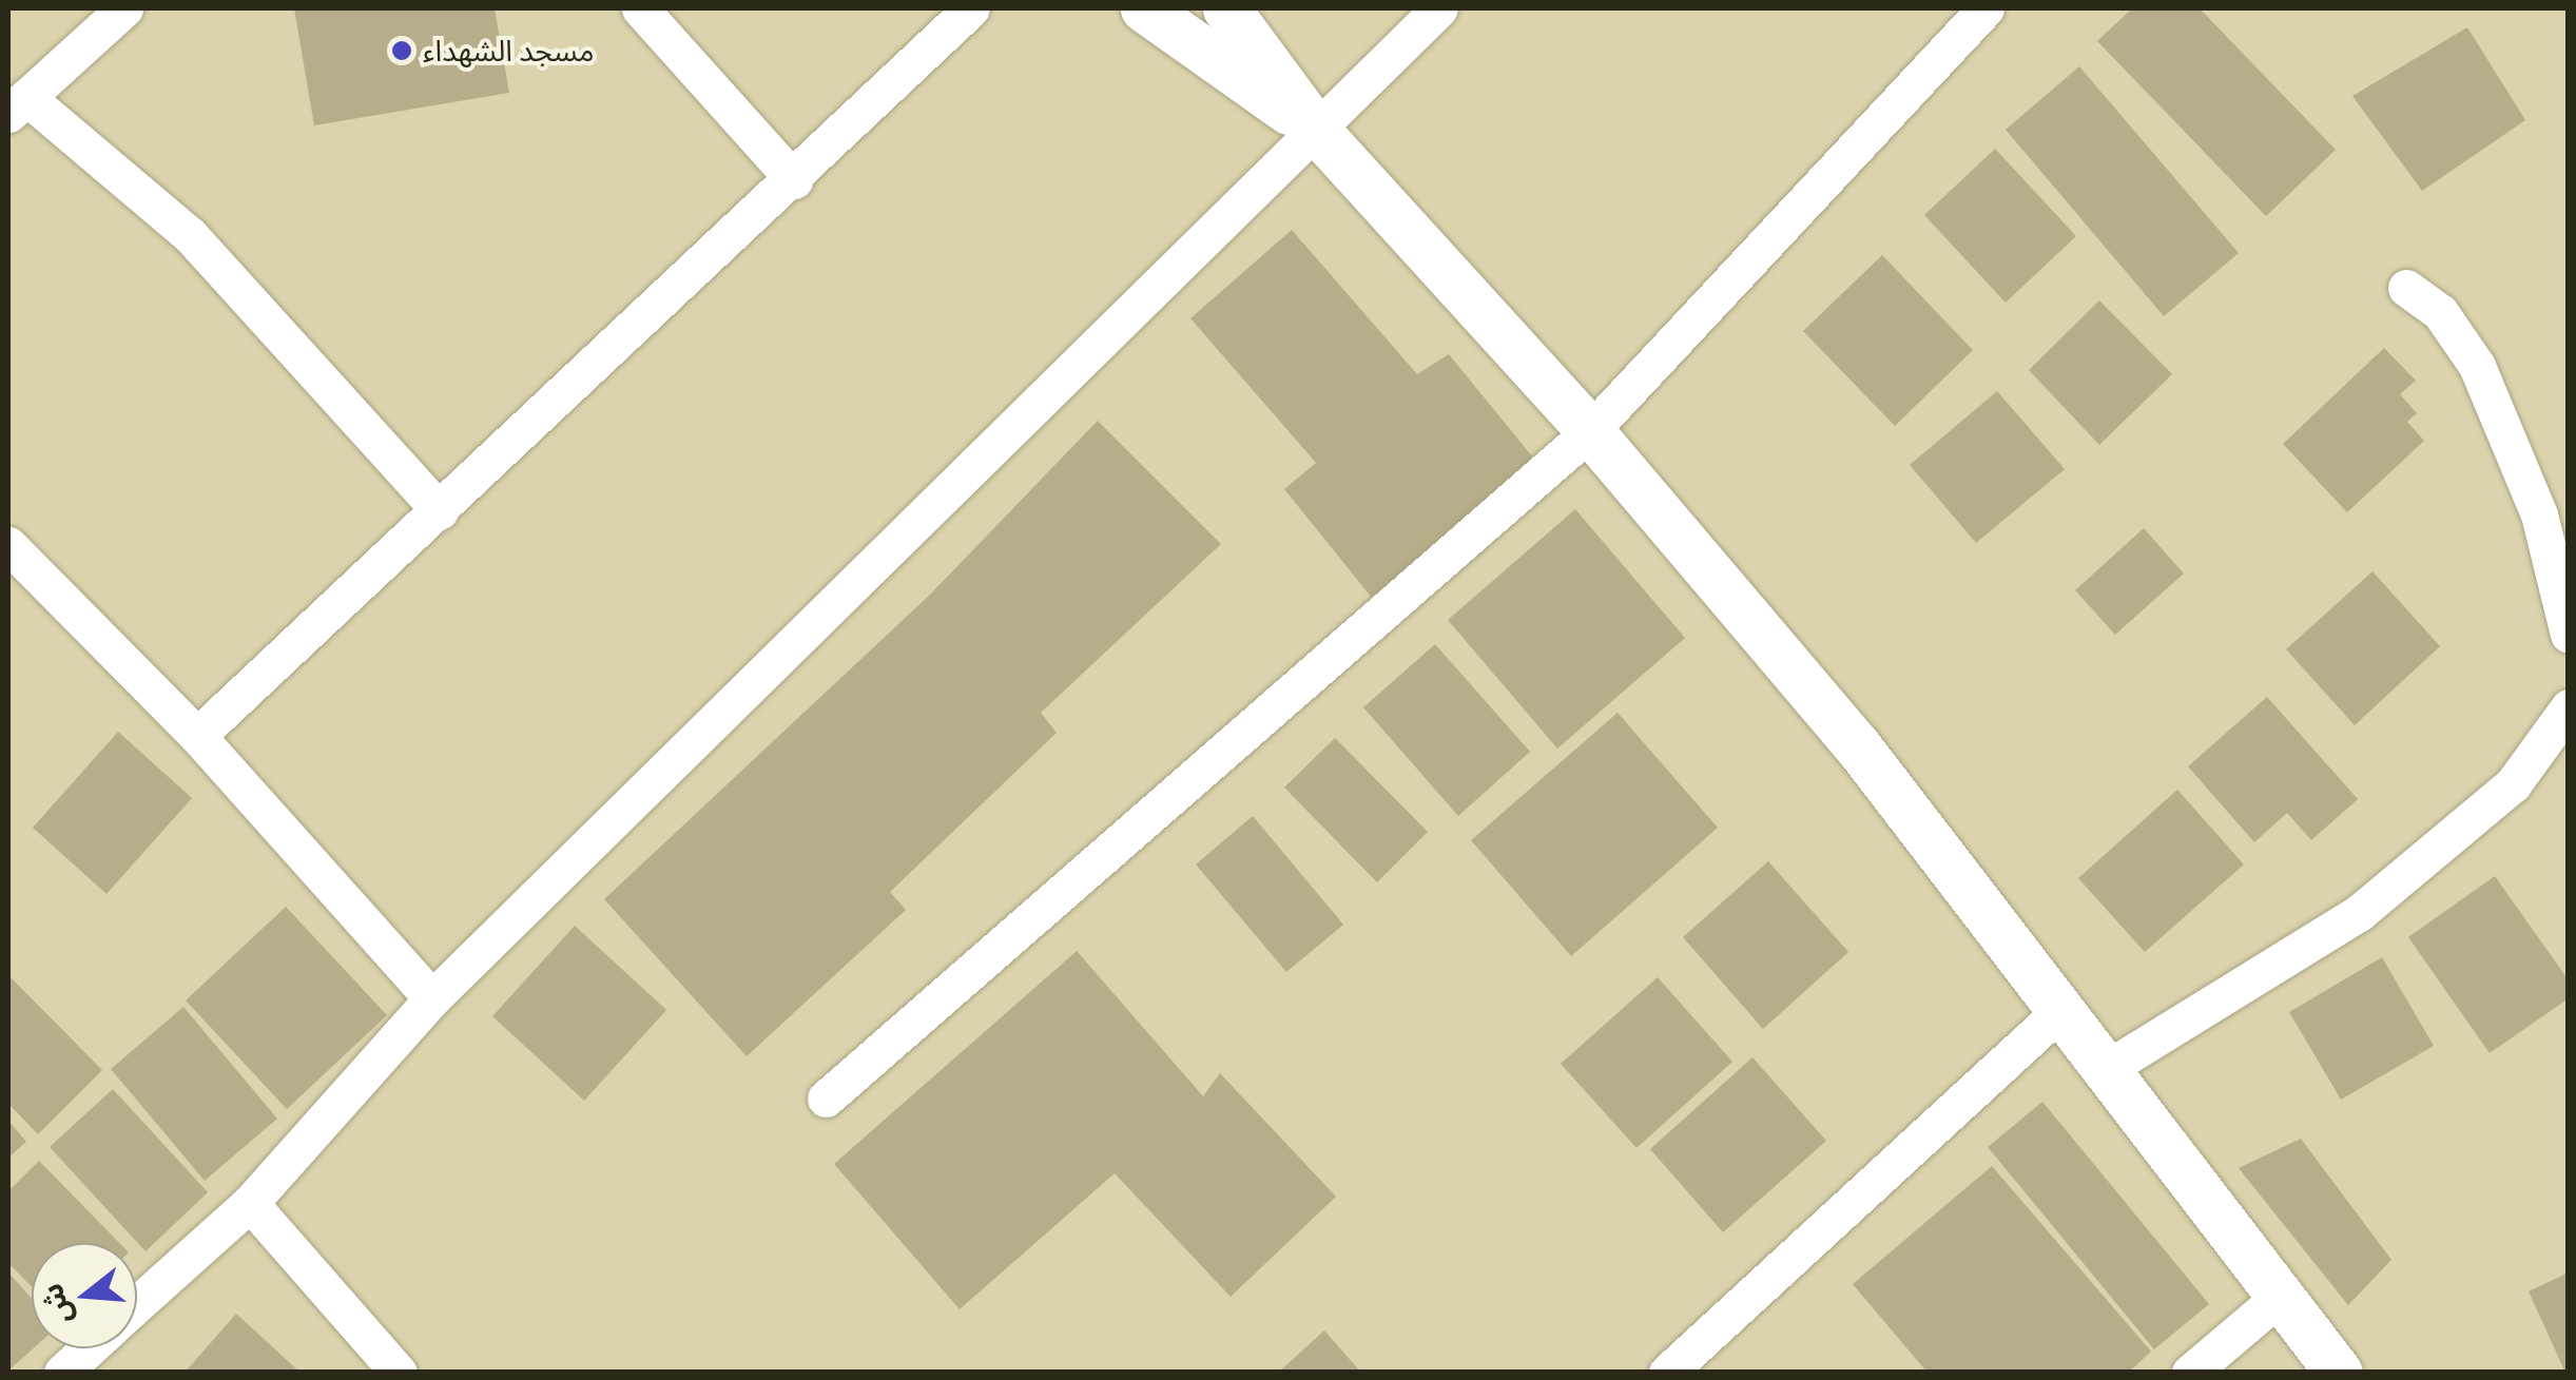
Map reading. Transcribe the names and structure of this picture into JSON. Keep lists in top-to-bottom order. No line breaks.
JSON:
{"places":["مسجد الشهداء"],"north":"left"}
